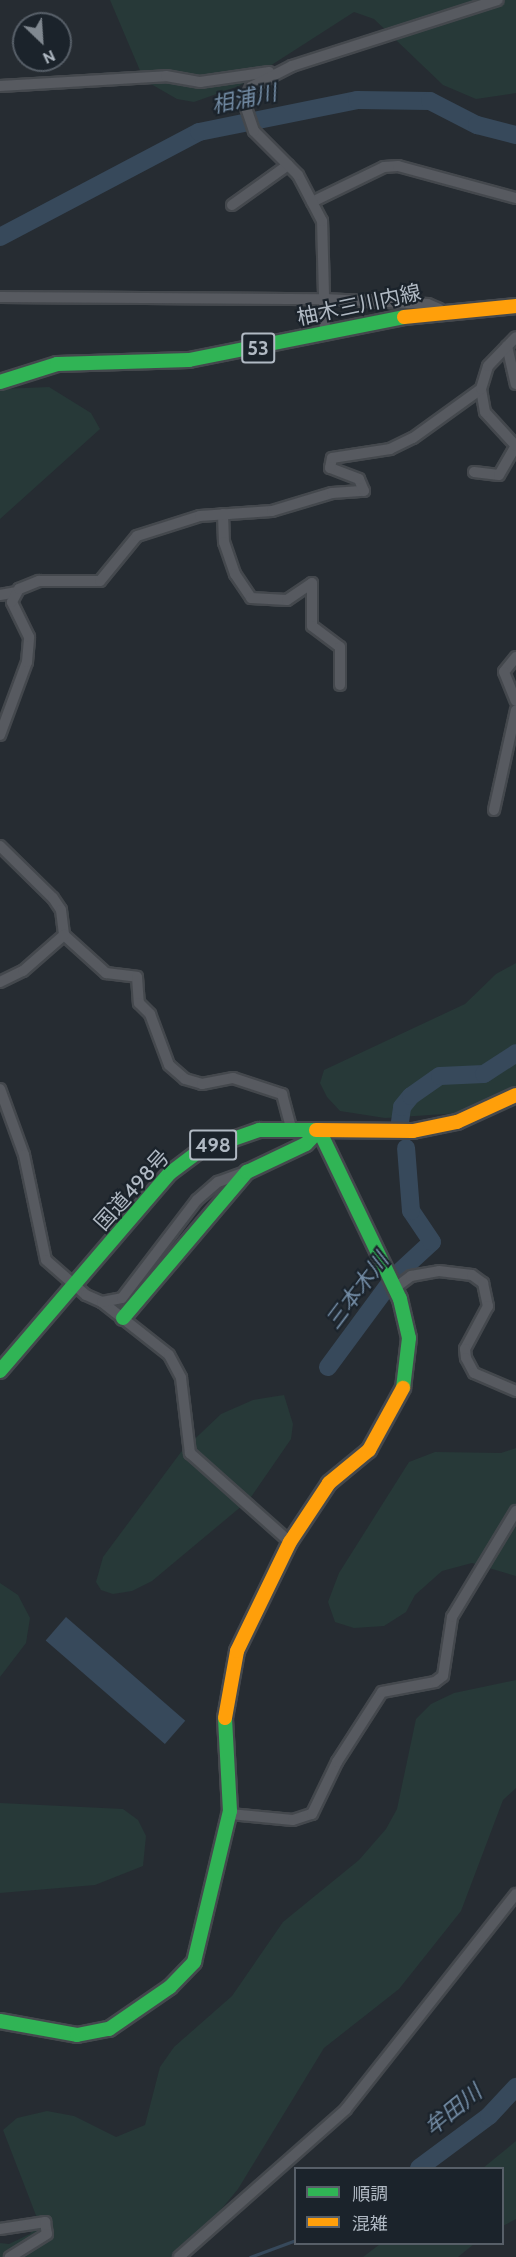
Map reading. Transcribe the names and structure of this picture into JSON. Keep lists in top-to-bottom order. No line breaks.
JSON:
{"streets":{"main road":["柚木三川内線","53","498","国道498号"]},"water":["相浦川","三本木川","牟田川"],"legend":["順調","混雑"],"north":"bottom right"}
